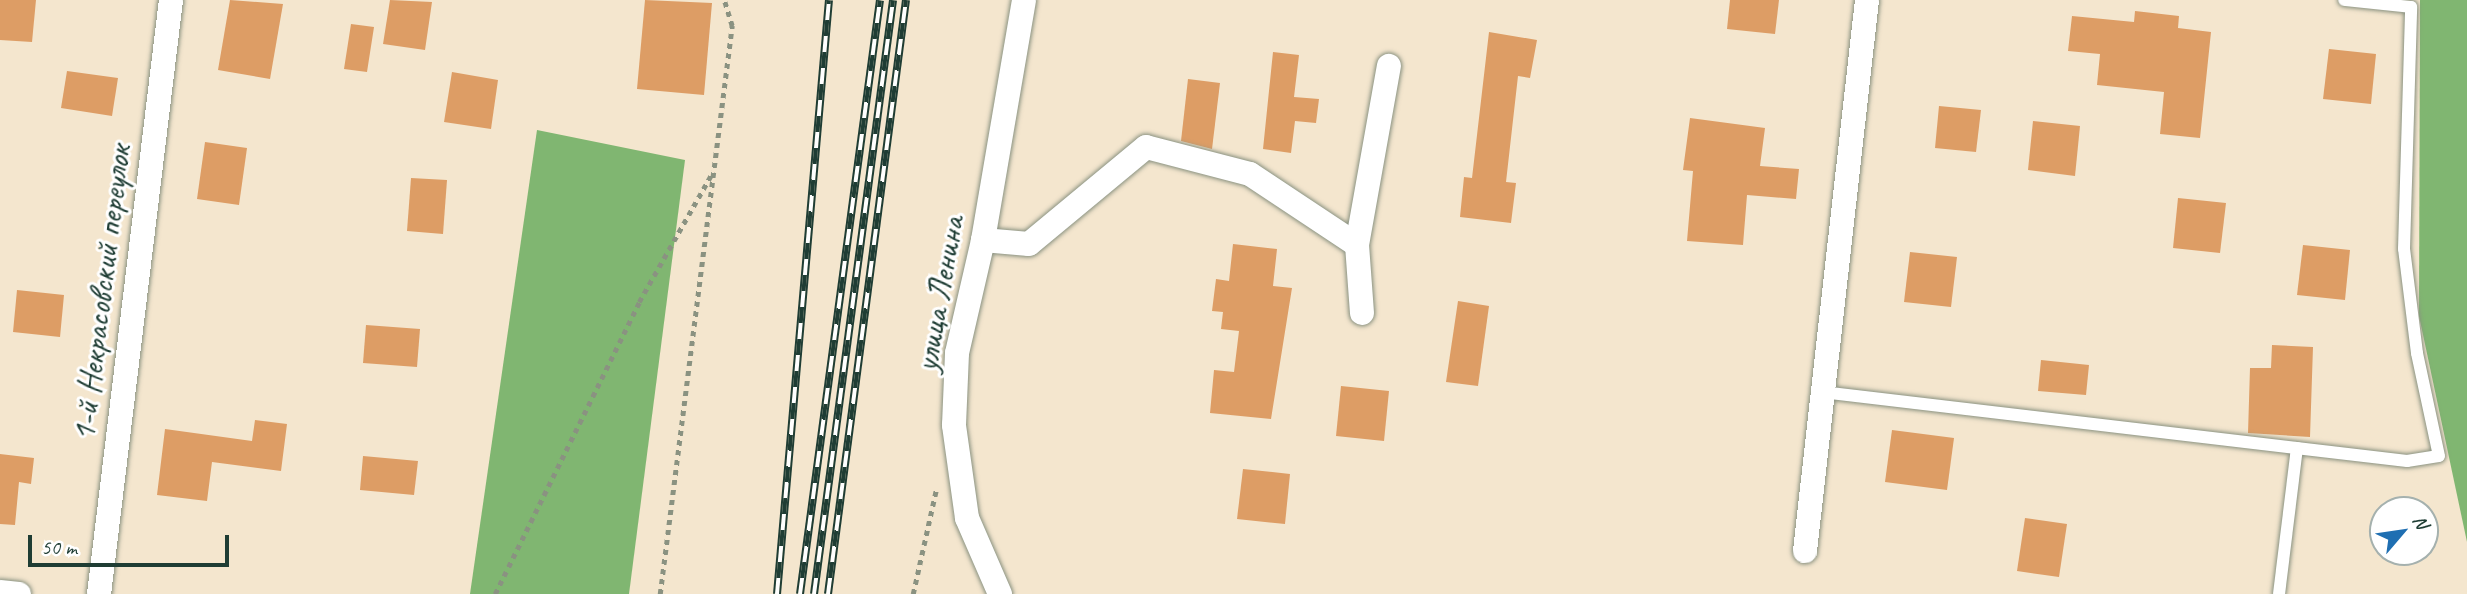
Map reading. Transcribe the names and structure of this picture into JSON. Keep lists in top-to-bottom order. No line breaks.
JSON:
{"streets":{"street":["1-й Некрасовский переулок","улица Ленина"]},"scale_bar":"50 m","north":"top right"}
